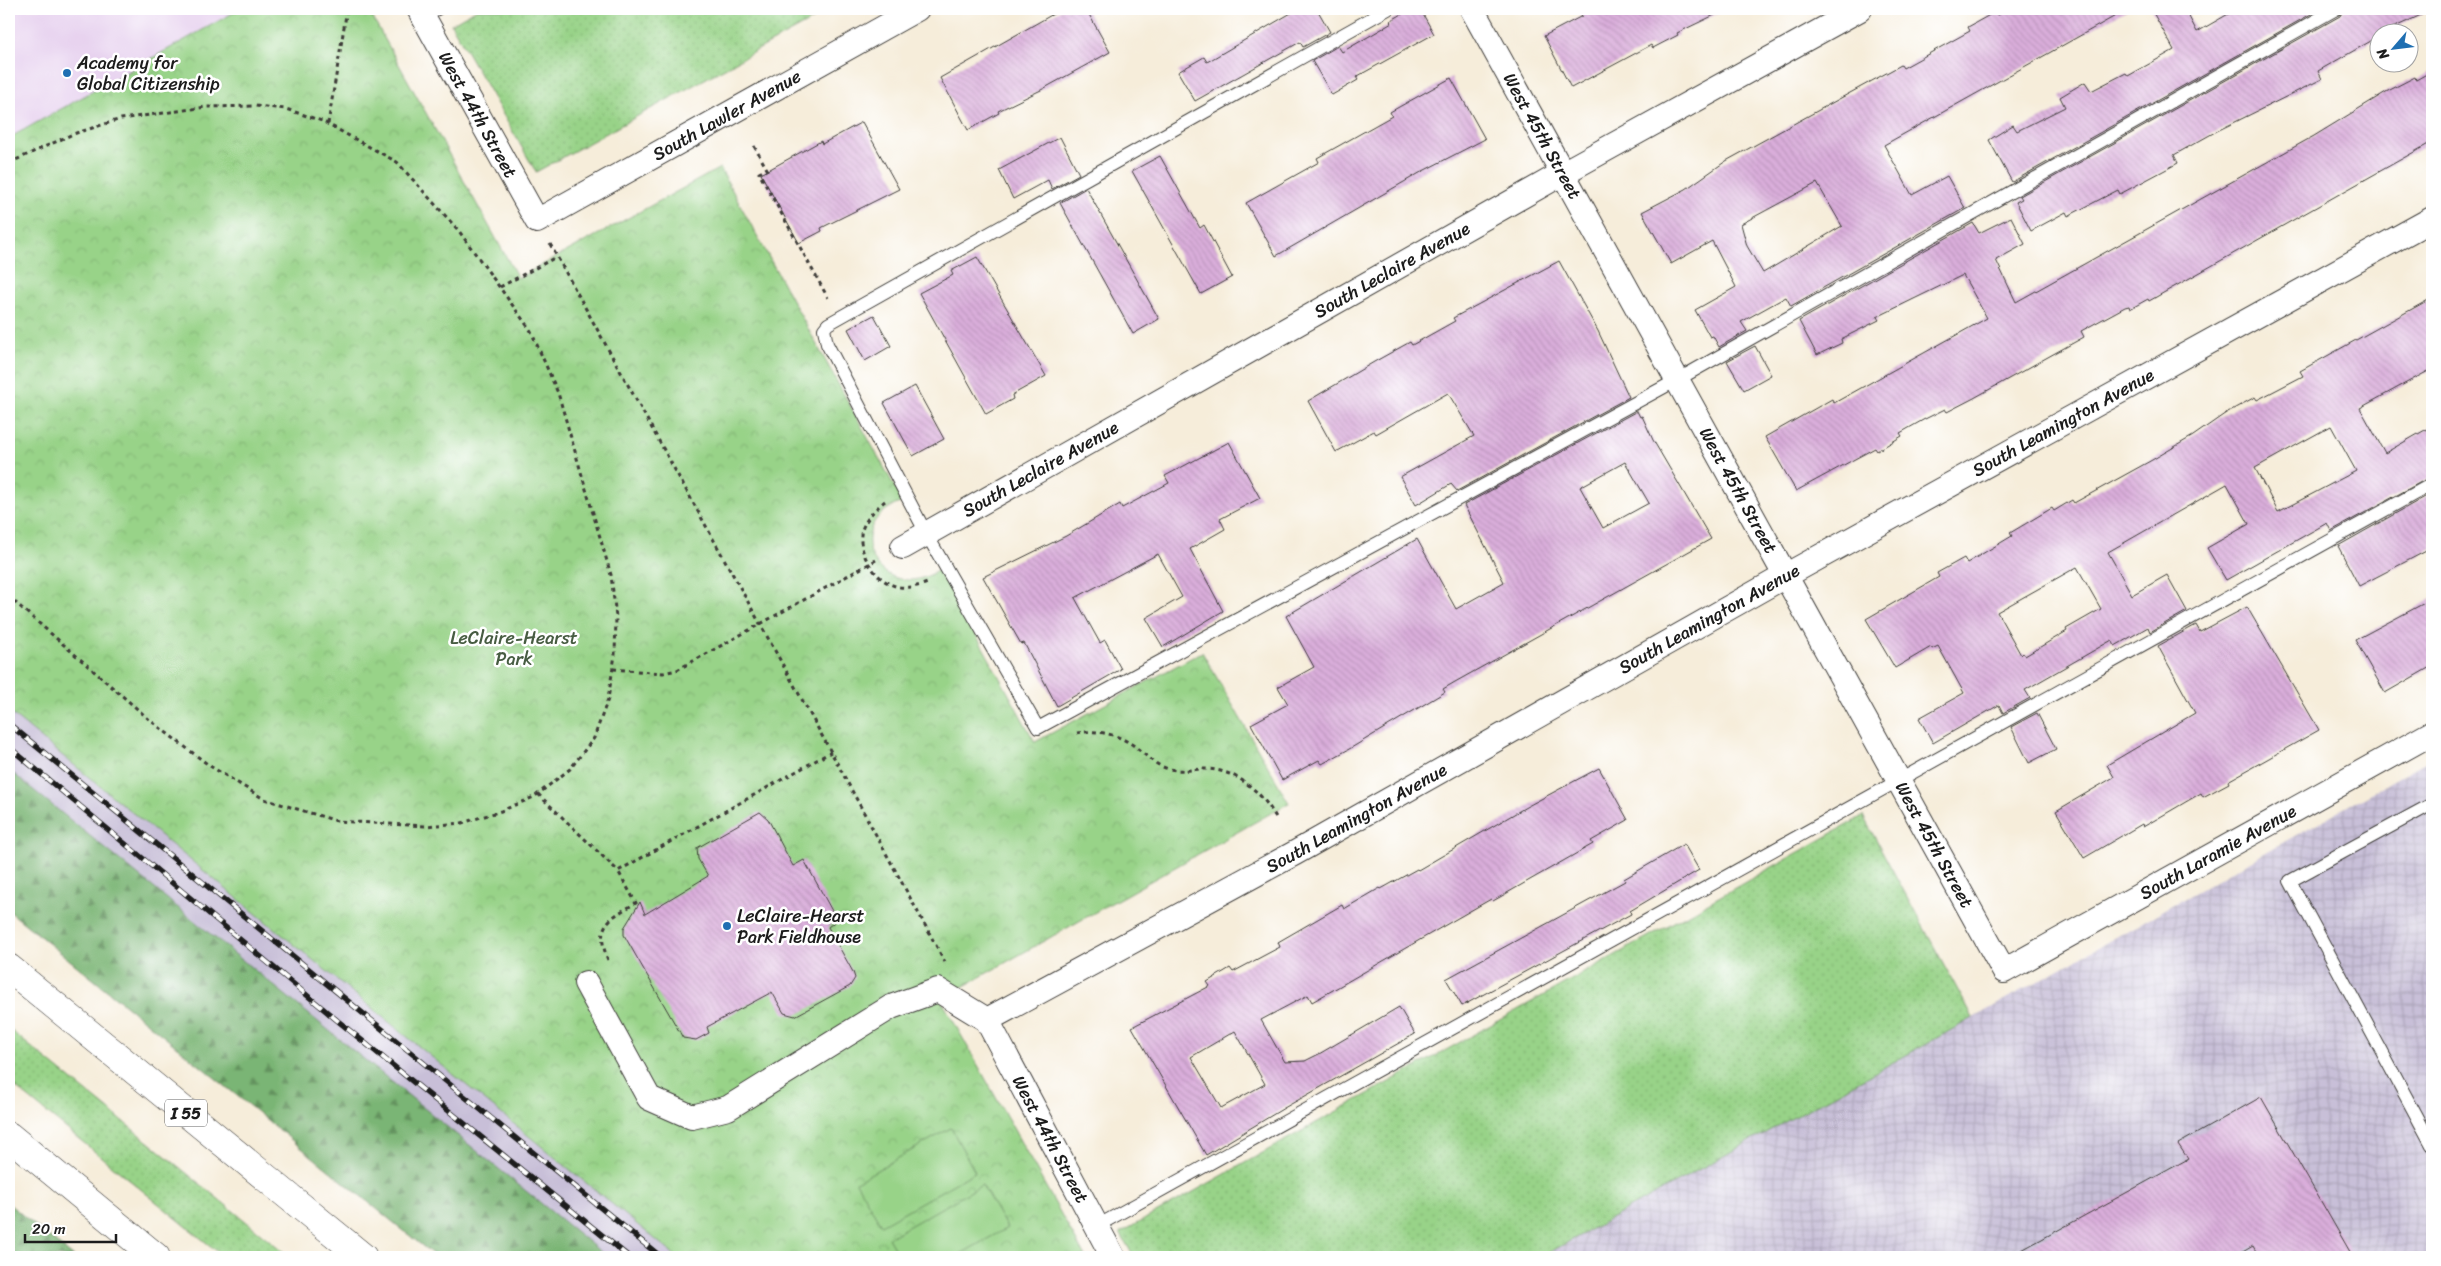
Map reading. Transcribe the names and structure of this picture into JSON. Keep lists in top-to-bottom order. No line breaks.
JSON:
{"streets":{"highway":["I 55"],"street":["West 44th Street","South Lawler Avenue","West 45th Street","South Leclaire Avenue","South Leamington Avenue","South Laramie Avenue"]},"crossings":[["West 44th Street","South Lawler Avenue"],["West 44th Street","South Leamington Avenue"],["West 45th Street","South Leclaire Avenue"],["West 45th Street","South Leamington Avenue"],["West 45th Street","South Laramie Avenue"]],"parks":["LeClaire-Hearst Park"],"places":["Academy for Global Citizenship","LeClaire-Hearst Park Fieldhouse"],"scale_bar":"20 m","north":"bottom left"}
